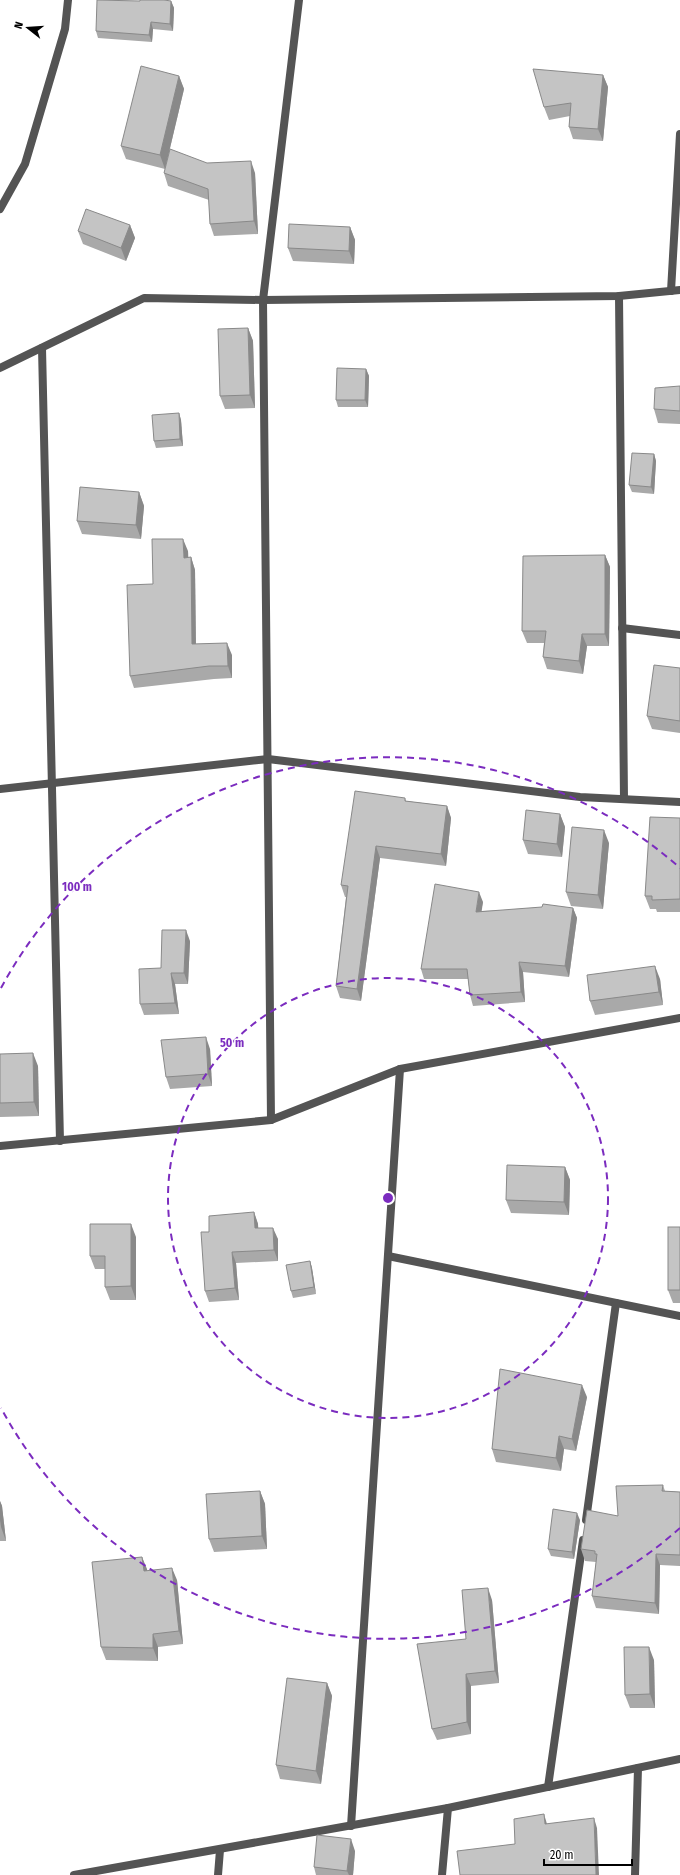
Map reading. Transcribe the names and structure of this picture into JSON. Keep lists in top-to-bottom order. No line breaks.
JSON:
{"scale_bar":"20 m","north":"left","rings":["100 m","50 m"]}
